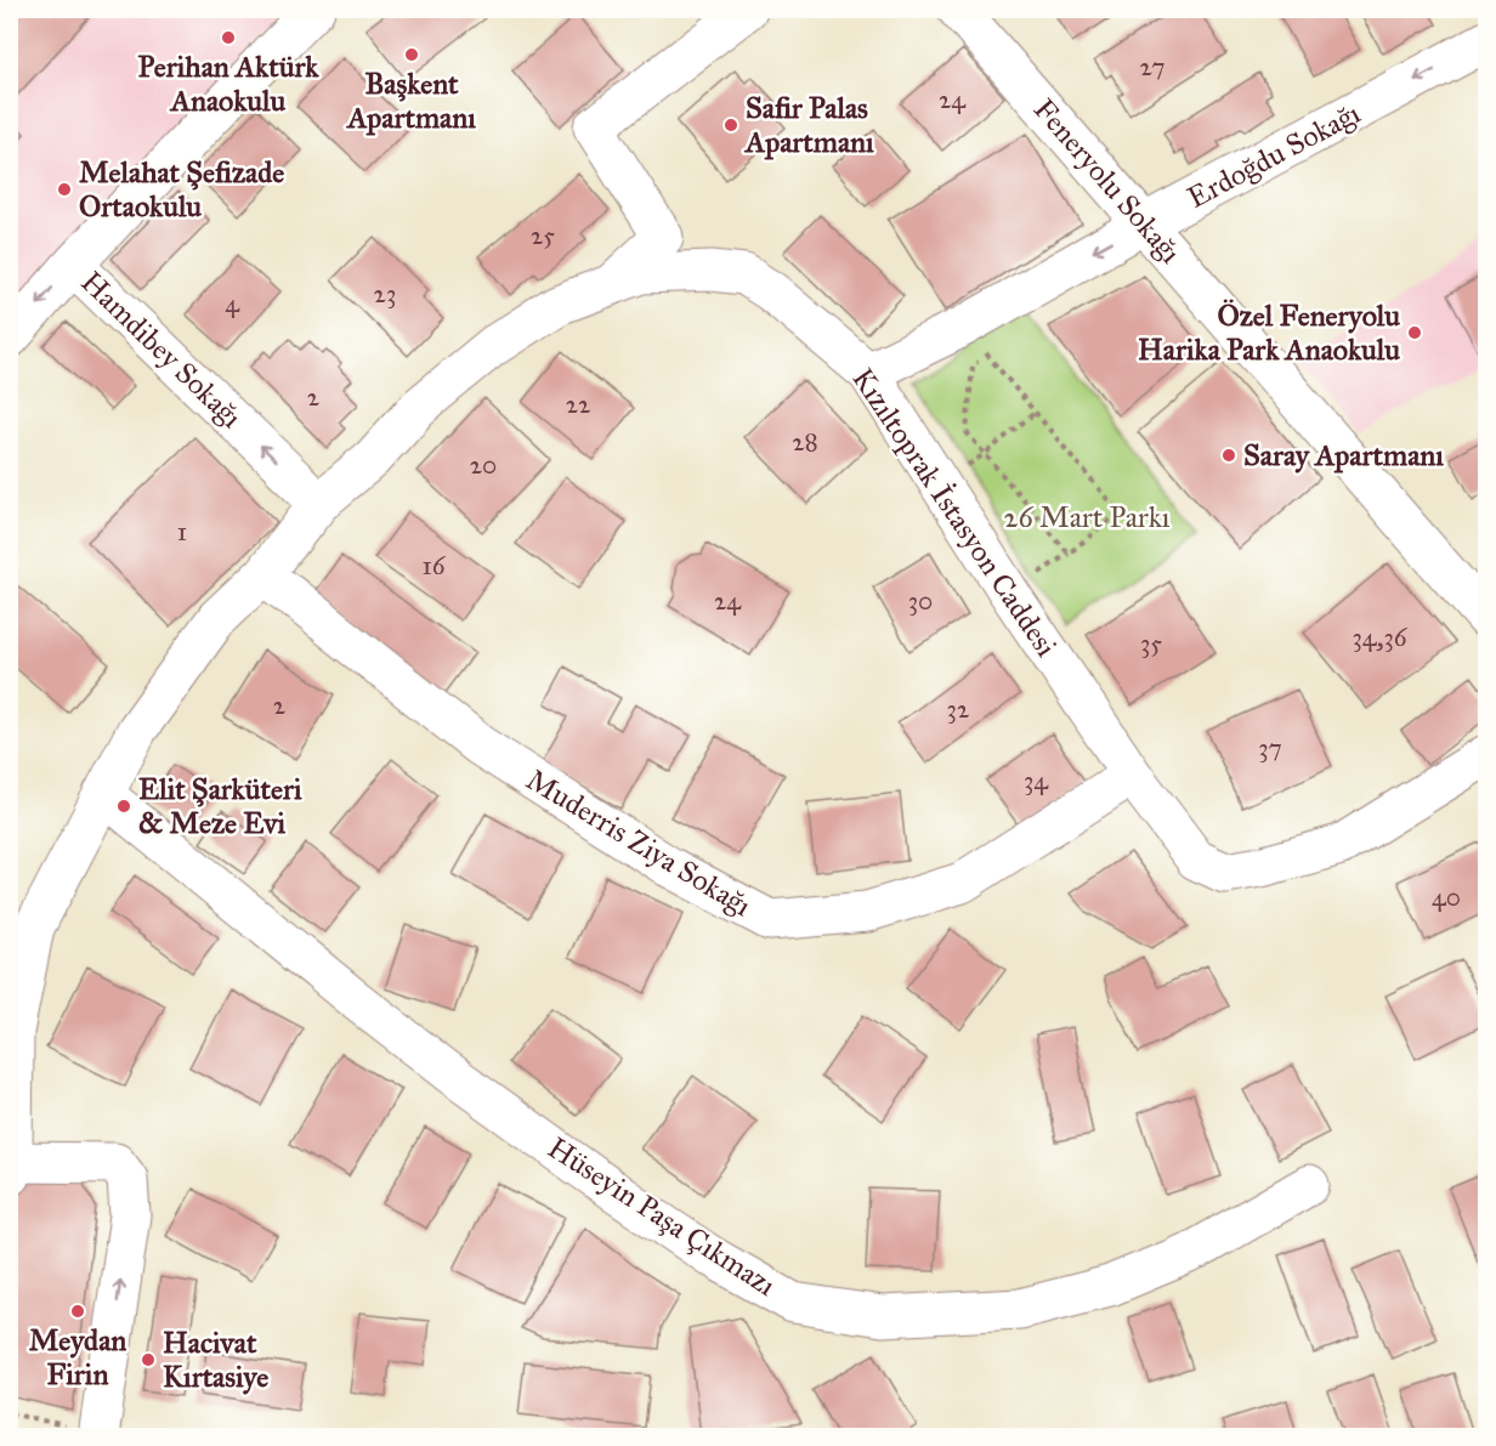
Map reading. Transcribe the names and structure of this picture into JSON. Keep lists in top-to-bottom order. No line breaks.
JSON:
{"streets":{"street":["Erdoğdu Sokağı","Feneryolu Sokağı","Hamdibey Sokağı","Kızıltoprak İstasyon Caddesi","Muderris Ziya Sokağı","Hüseyin Paşa Çıkmazı"]},"crossings":[["Erdoğdu Sokağı","Feneryolu Sokağı"],["Erdoğdu Sokağı","Kızıltoprak İstasyon Caddesi"],["Hamdibey Sokağı","Kızıltoprak İstasyon Caddesi"],["Kızıltoprak İstasyon Caddesi","Muderris Ziya Sokağı"],["Kızıltoprak İstasyon Caddesi","Hüseyin Paşa Çıkmazı"]],"one_way":["Erdoğdu Sokağı"],"parks":["26 Mart Parkı"],"places":["Perihan Aktürk Anaokulu","Başkent Apartmanı","Safir Palas Apartmanı","Melahat Şefizade Ortaokulu","Özel Feneryolu Harika Park Anaokulu","Saray Apartmanı","Elit Şarküteri & Meze Evi","Meydan Firin","Hacivat Kırtasiye"],"house_numbers":["27","24","25","23","4","2","22","28","20","1","16","24","30","34,36","35","2","32","37","34","40"]}
